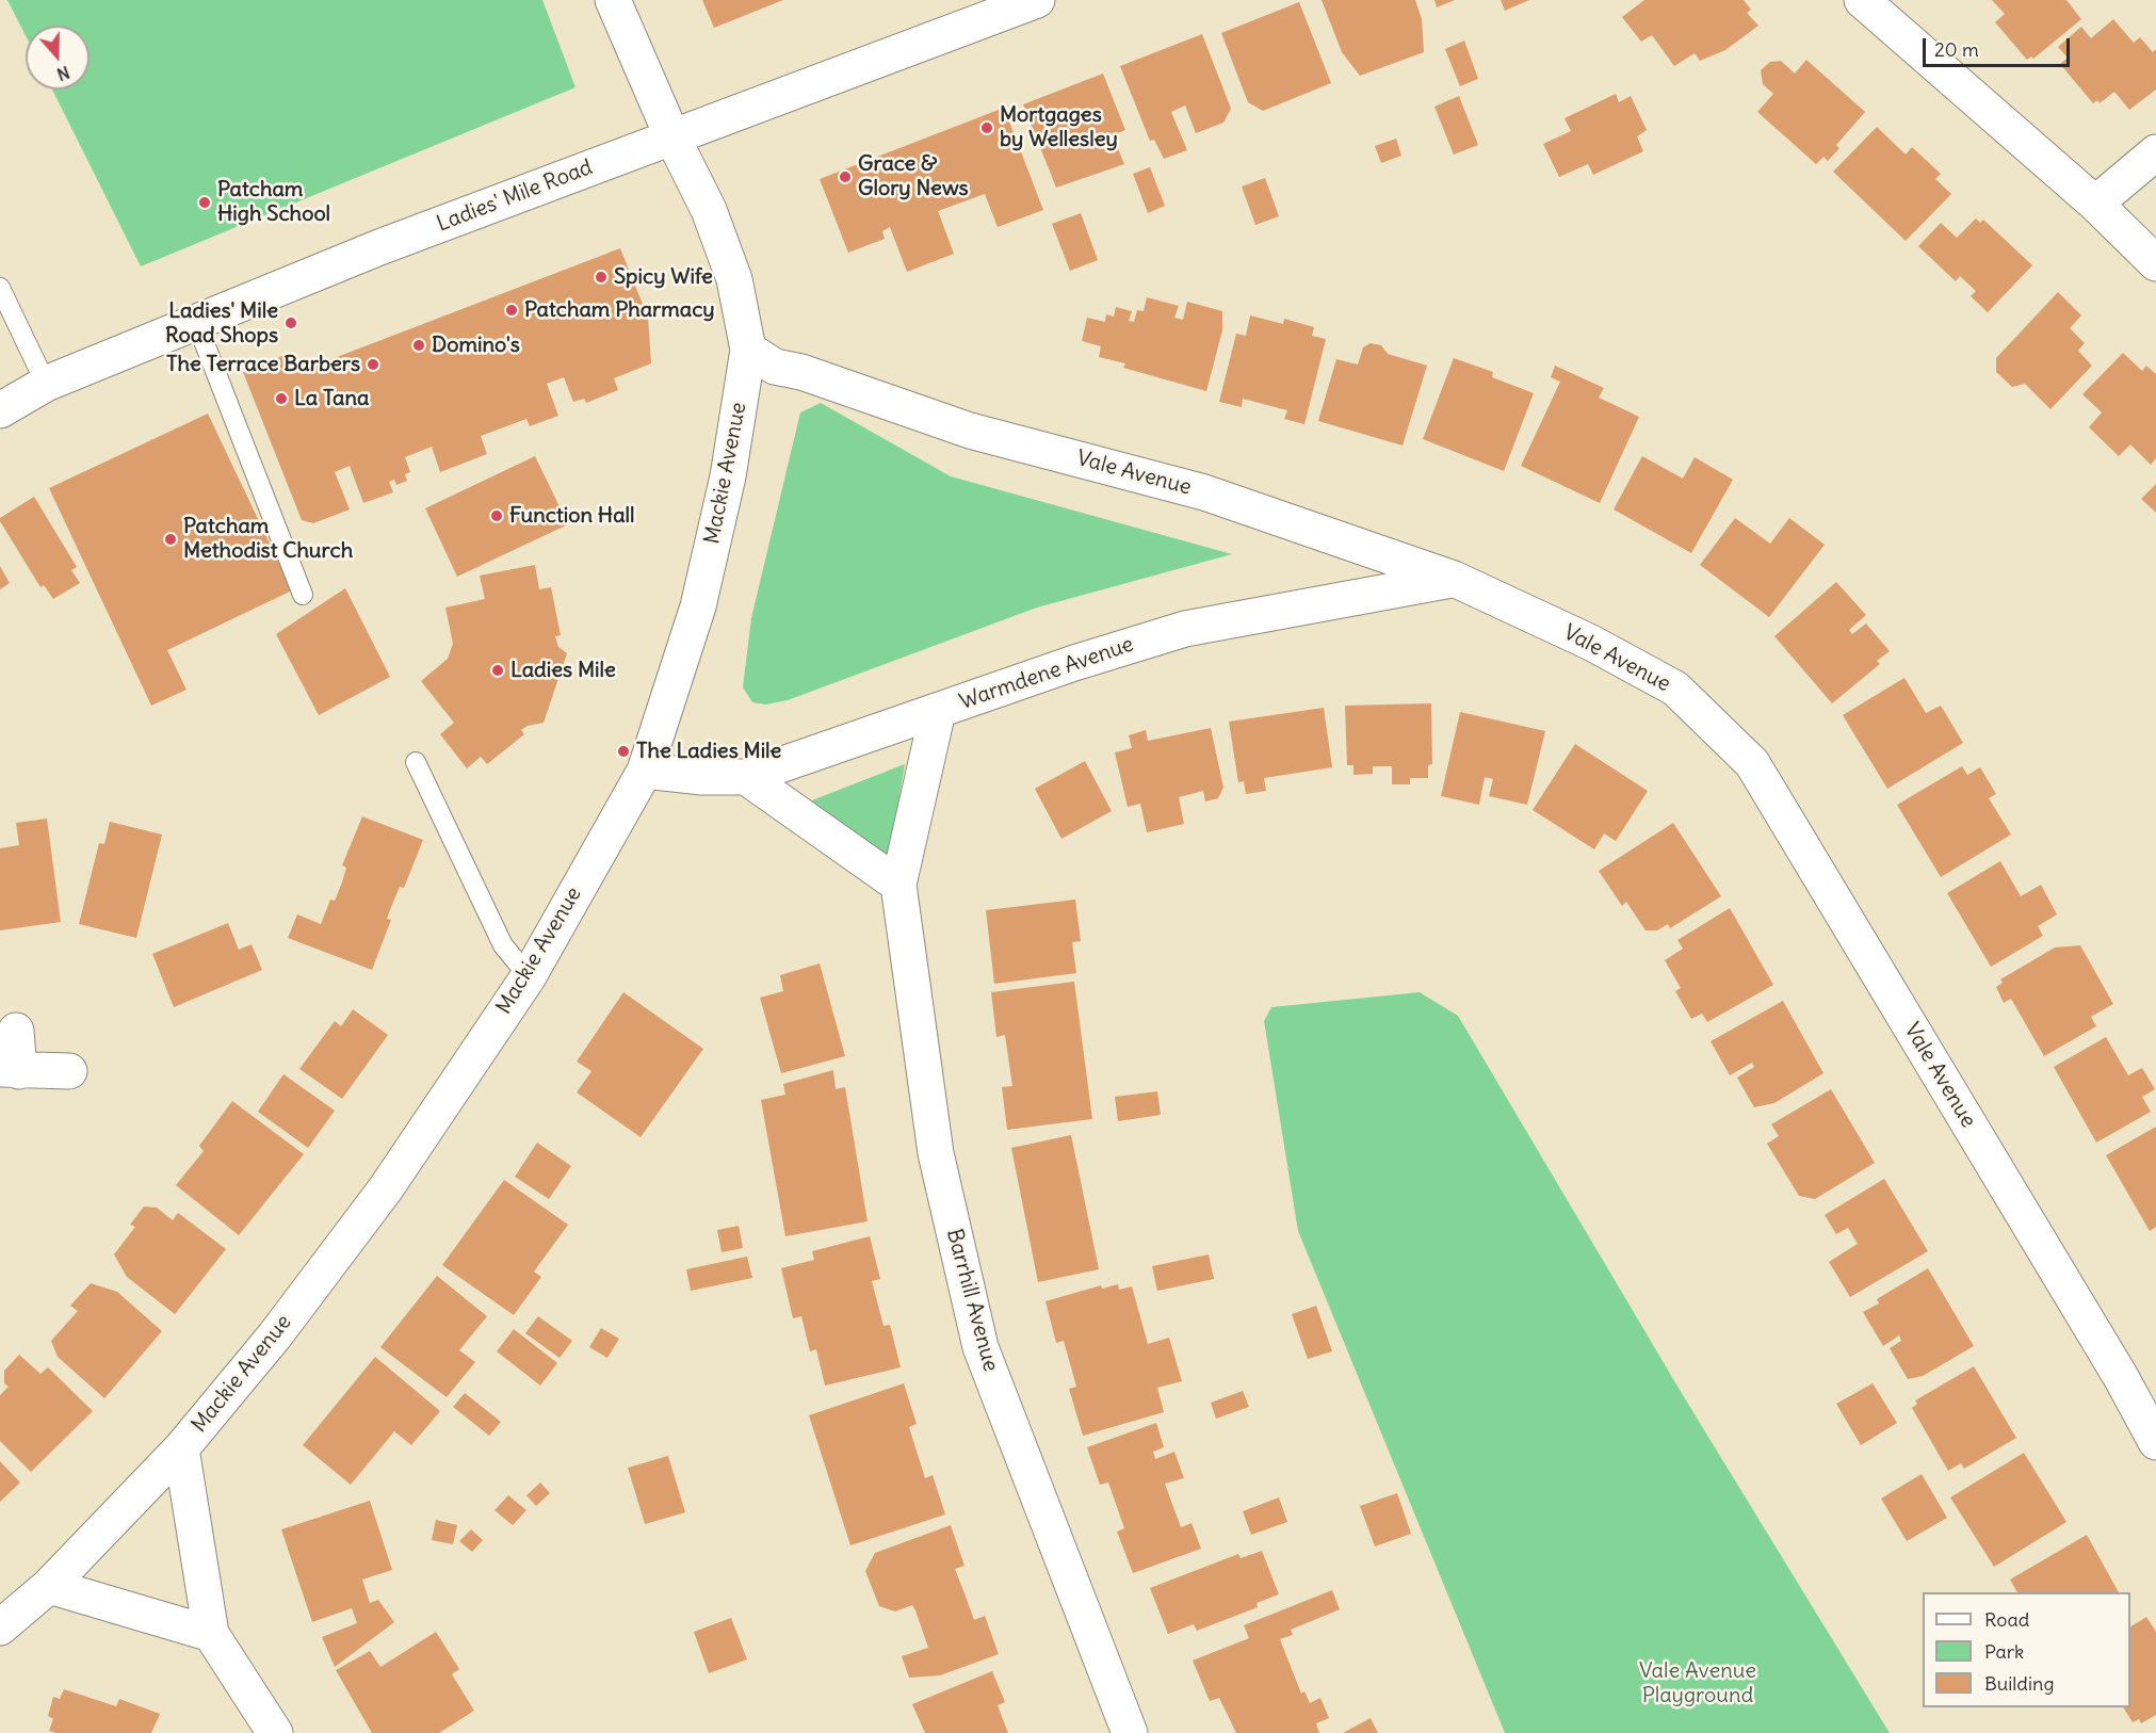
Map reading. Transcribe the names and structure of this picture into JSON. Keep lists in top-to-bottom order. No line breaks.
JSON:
{"streets":{"street":["Ladies' Mile Road","Mackie Avenue","Vale Avenue","Warmdene Avenue","Barrhill Avenue"]},"crossings":[["Ladies' Mile Road","Mackie Avenue"],["Mackie Avenue","Vale Avenue"],["Mackie Avenue","Warmdene Avenue"],["Vale Avenue","Warmdene Avenue"],["Warmdene Avenue","Barrhill Avenue"]],"parks":["Vale Avenue Playground"],"places":["Mortgages by Wellesley","Grace & Glory News","Patcham High School","Spicy Wife","Patcham Pharmacy","Ladies' Mile Road Shops","Domino's","The Terrace Barbers","La Tana","Function Hall","Patcham Methodist Church","Ladies Mile","The Ladies Mile"],"legend":["Road","Park","Building"],"scale_bar":"20 m","north":"bottom"}
